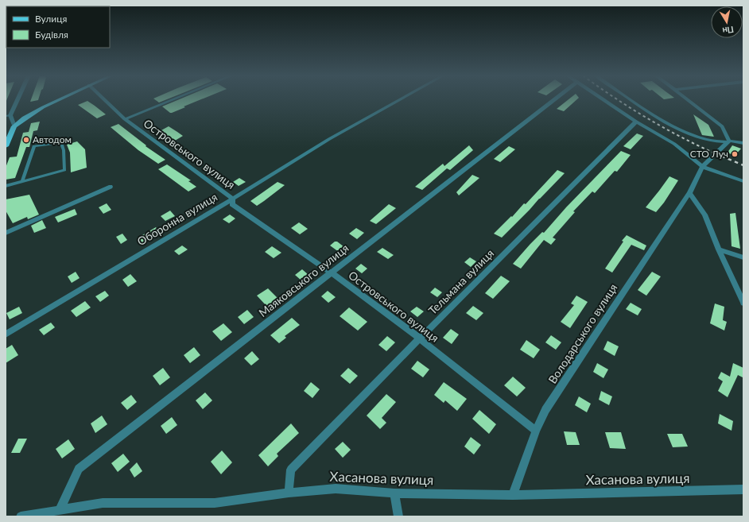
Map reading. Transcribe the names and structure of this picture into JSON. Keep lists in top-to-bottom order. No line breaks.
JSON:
{"streets":{"street":["Островського вулиця","Оборонна вулиця","Маяковського вулиця","Тельмана вулиця","Володарського вулиця","Хасанова вулиця"]},"crossings":[["Островського вулиця","Оборонна вулиця"],["Островського вулиця","Маяковського вулиця"],["Островського вулиця","Тельмана вулиця"],["Островського вулиця","Володарського вулиця"],["Маяковського вулиця","Хасанова вулиця"],["Тельмана вулиця","Хасанова вулиця"],["Володарського вулиця","Хасанова вулиця"]],"places":["Автодом","СТО Луч"],"legend":["Вулиця","Будівля"],"north":"bottom"}
